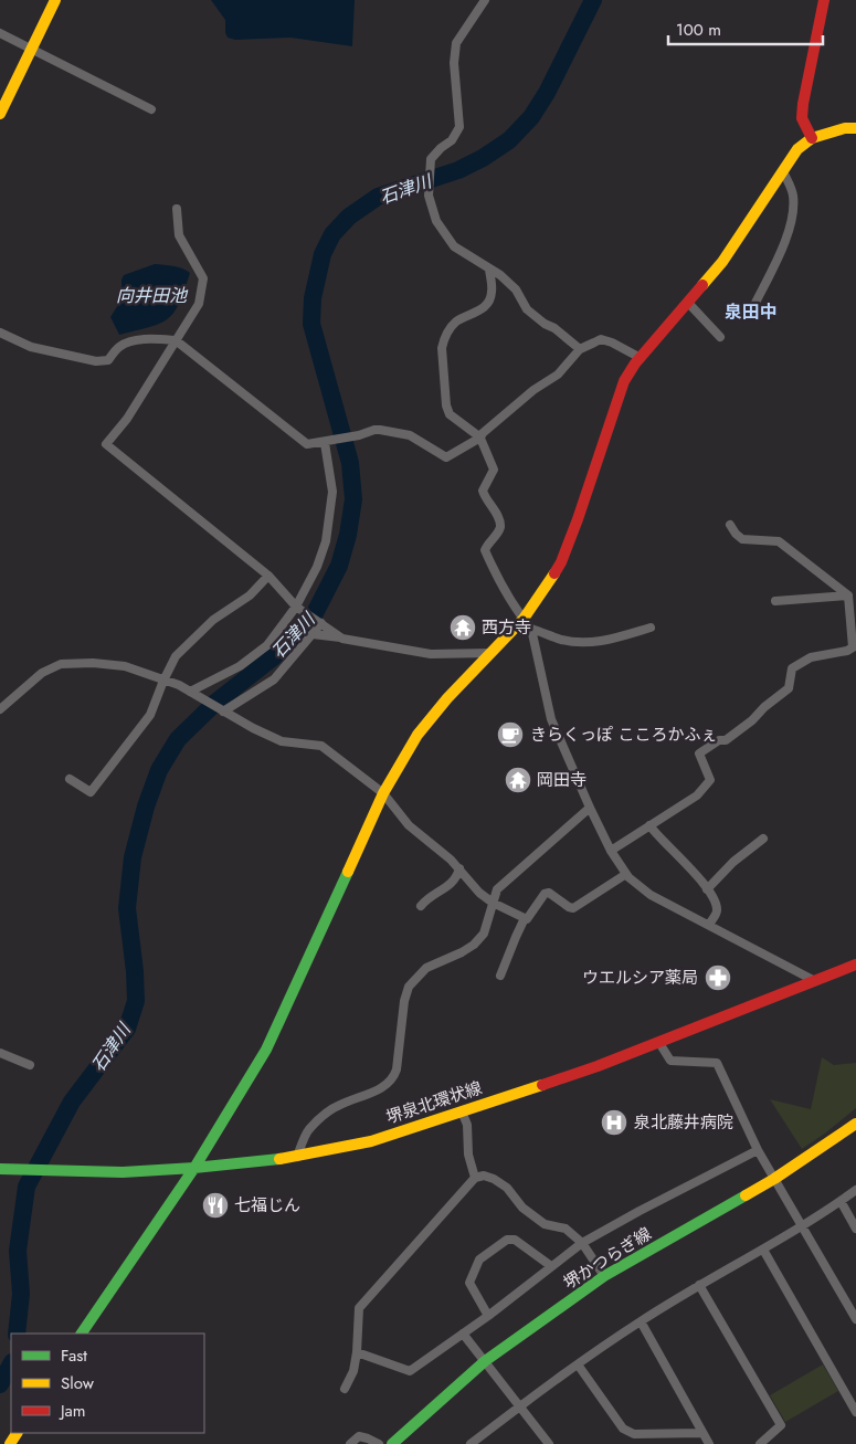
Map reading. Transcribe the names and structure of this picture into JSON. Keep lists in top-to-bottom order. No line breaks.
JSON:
{"streets":{"street":["堺泉北環状線","堺かつらぎ線"]},"districts":["泉田中"],"water":["石津川","向井田池"],"places":{"temple":["西方寺","岡田寺"],"cafe":["きらくっぽ こころかふぇ"],"pharmacy":["ウエルシア薬局"],"hospital":["泉北藤井病院"],"restaurant":["七福じん"]},"legend":["Fast","Slow","Jam"],"scale_bar":"100 m"}
